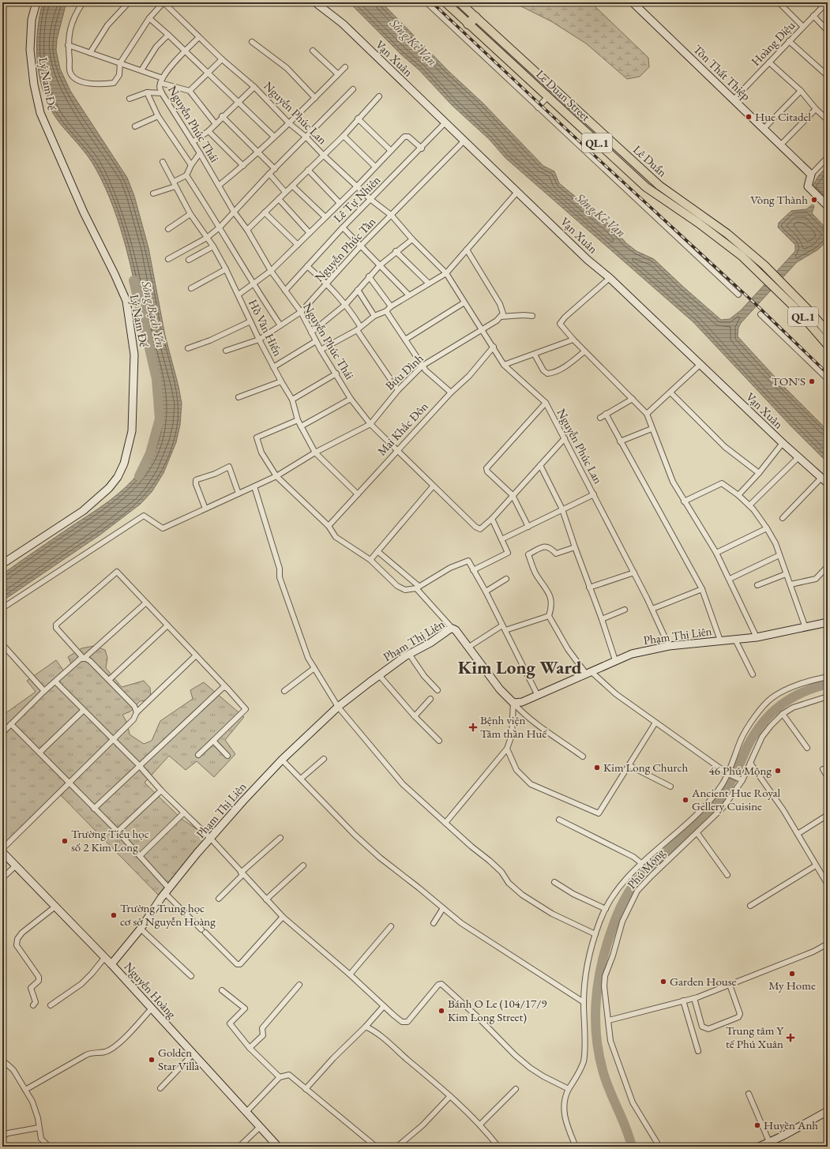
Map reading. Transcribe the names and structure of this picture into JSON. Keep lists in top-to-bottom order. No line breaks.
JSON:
{"streets":{"main road":["Le Duan Street","QL.1","Lê Duẩn"],"street":["Hoàng Diệu","Vạn Xuân","Tôn Thất Thiệp","Lý Nam Đế","Nguyễn Phúc Lan","Nguyễn Phúc Thái","Lê Tự Nhiên","Nguyễn Phúc Tần","Hồ Văn Hiến","Bửu Đình","Mai Khắc Đôn","Phạm Thị Liên","Phú Mộng","Nguyễn Hoàng"]},"crossings":[["Hoàng Diệu","Tôn Thất Thiệp"],["Vạn Xuân","Lê Tự Nhiên"],["Vạn Xuân","Nguyễn Phúc Tần"],["Le Duan Street","Lê Duẩn"],["Nguyễn Phúc Lan","Nguyễn Phúc Thái"],["Nguyễn Phúc Lan","Lê Tự Nhiên"],["Nguyễn Phúc Lan","Nguyễn Phúc Tần"],["Nguyễn Phúc Lan","Bửu Đình"],["Nguyễn Phúc Lan","Mai Khắc Đôn"],["Nguyễn Phúc Lan","Phạm Thị Liên"],["Nguyễn Phúc Thái","Lê Tự Nhiên"],["Nguyễn Phúc Thái","Nguyễn Phúc Tần"],["Nguyễn Phúc Thái","Bửu Đình"],["Nguyễn Phúc Thái","Mai Khắc Đôn"],["Nguyễn Phúc Tần","Hồ Văn Hiến"],["Hồ Văn Hiến","Bửu Đình"],["Hồ Văn Hiến","Mai Khắc Đôn"],["Phạm Thị Liên","Nguyễn Hoàng"]],"districts":["Kim Long Ward"],"water":["Sông Kẻ Vạn","Sông Bạch Yến"],"places":{"other":["Hue Citadel","Vòng Thành","TON'S","Kim Long Church","46 Phú Mộng","Ancient Hue Royal Gellery Cuisine","Trường Tiểu học số 2 Kim Long","Trường Trung học cơ sở Nguyễn Hoàng","My Home","Garden House","Bánh O Le (104/17/9 Kim Long Street)","Golden Star Villa","Huyền Anh"],"health":["Bệnh viện Tâm thần Huế","Trung tâm Y tế Phú Xuân"]}}
